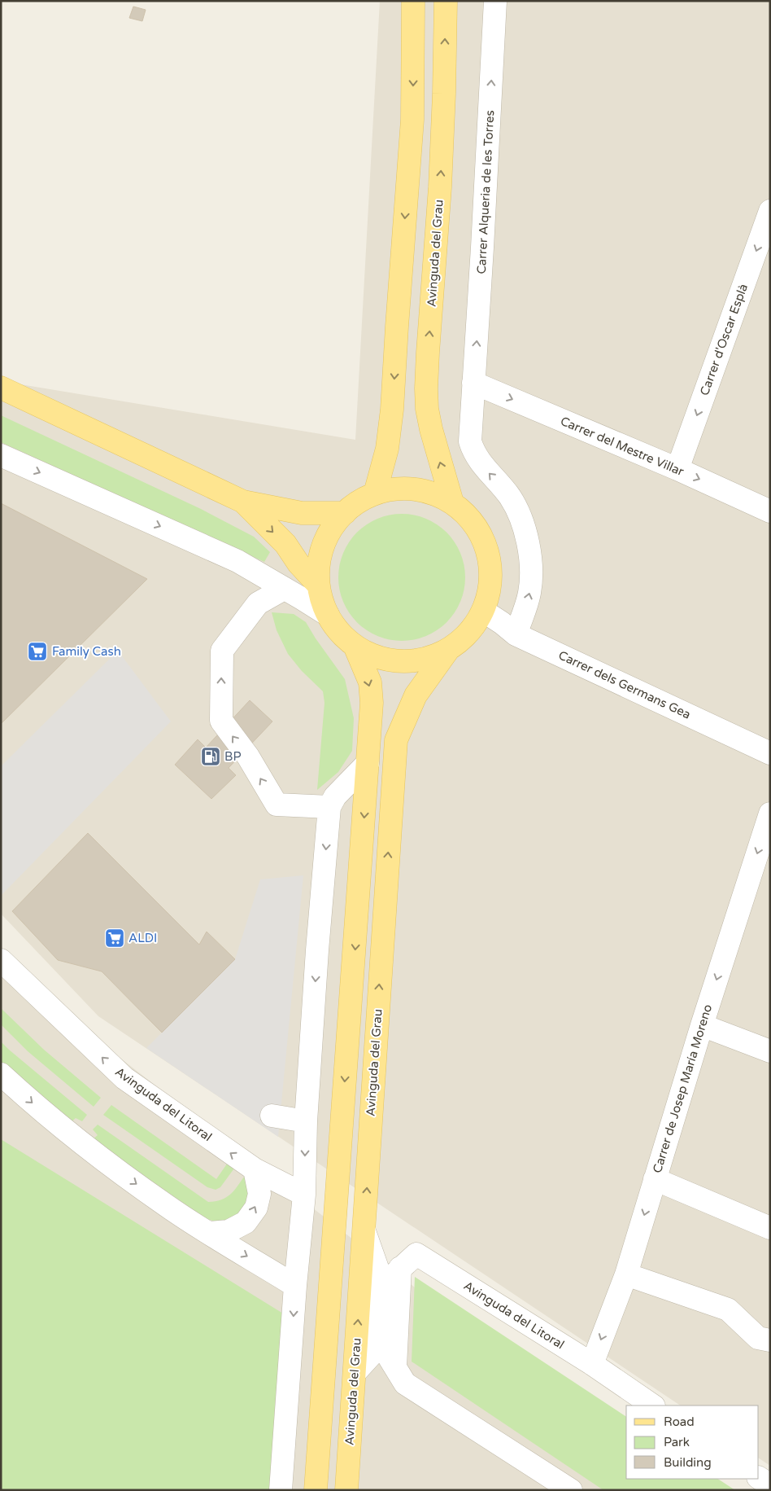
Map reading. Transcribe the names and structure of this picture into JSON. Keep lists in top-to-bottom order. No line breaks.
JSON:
{"streets":{"main road":["Avinguda del Grau"],"street":["Carrer Alqueria de les Torres","Carrer d'Oscar Esplà","Carrer del Mestre Villar","Carrer dels Germans Gea","Carrer de Josep María Moreno","Avinguda del Litoral"]},"crossings":[["Carrer Alqueria de les Torres","Carrer del Mestre Villar"],["Carrer d'Oscar Esplà","Carrer del Mestre Villar"],["Carrer de Josep María Moreno","Avinguda del Litoral"]],"one_way":["Carrer Alqueria de les Torres","Carrer d'Oscar Esplà","Carrer del Mestre Villar","Carrer de Josep María Moreno"],"places":{"supermarket":["Family Cash","ALDI"],"fuel station":["BP"]},"legend":["Road","Park","Building"]}
